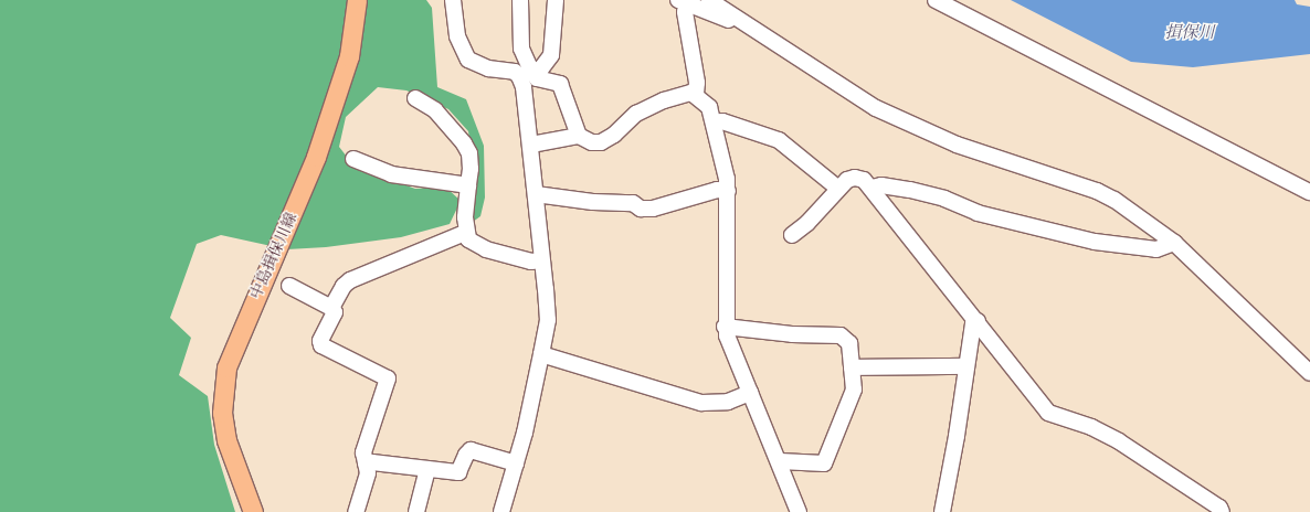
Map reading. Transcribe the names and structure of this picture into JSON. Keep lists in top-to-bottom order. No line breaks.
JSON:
{"streets":{"main road":["中島揖保川線"]},"water":["揖保川"]}
